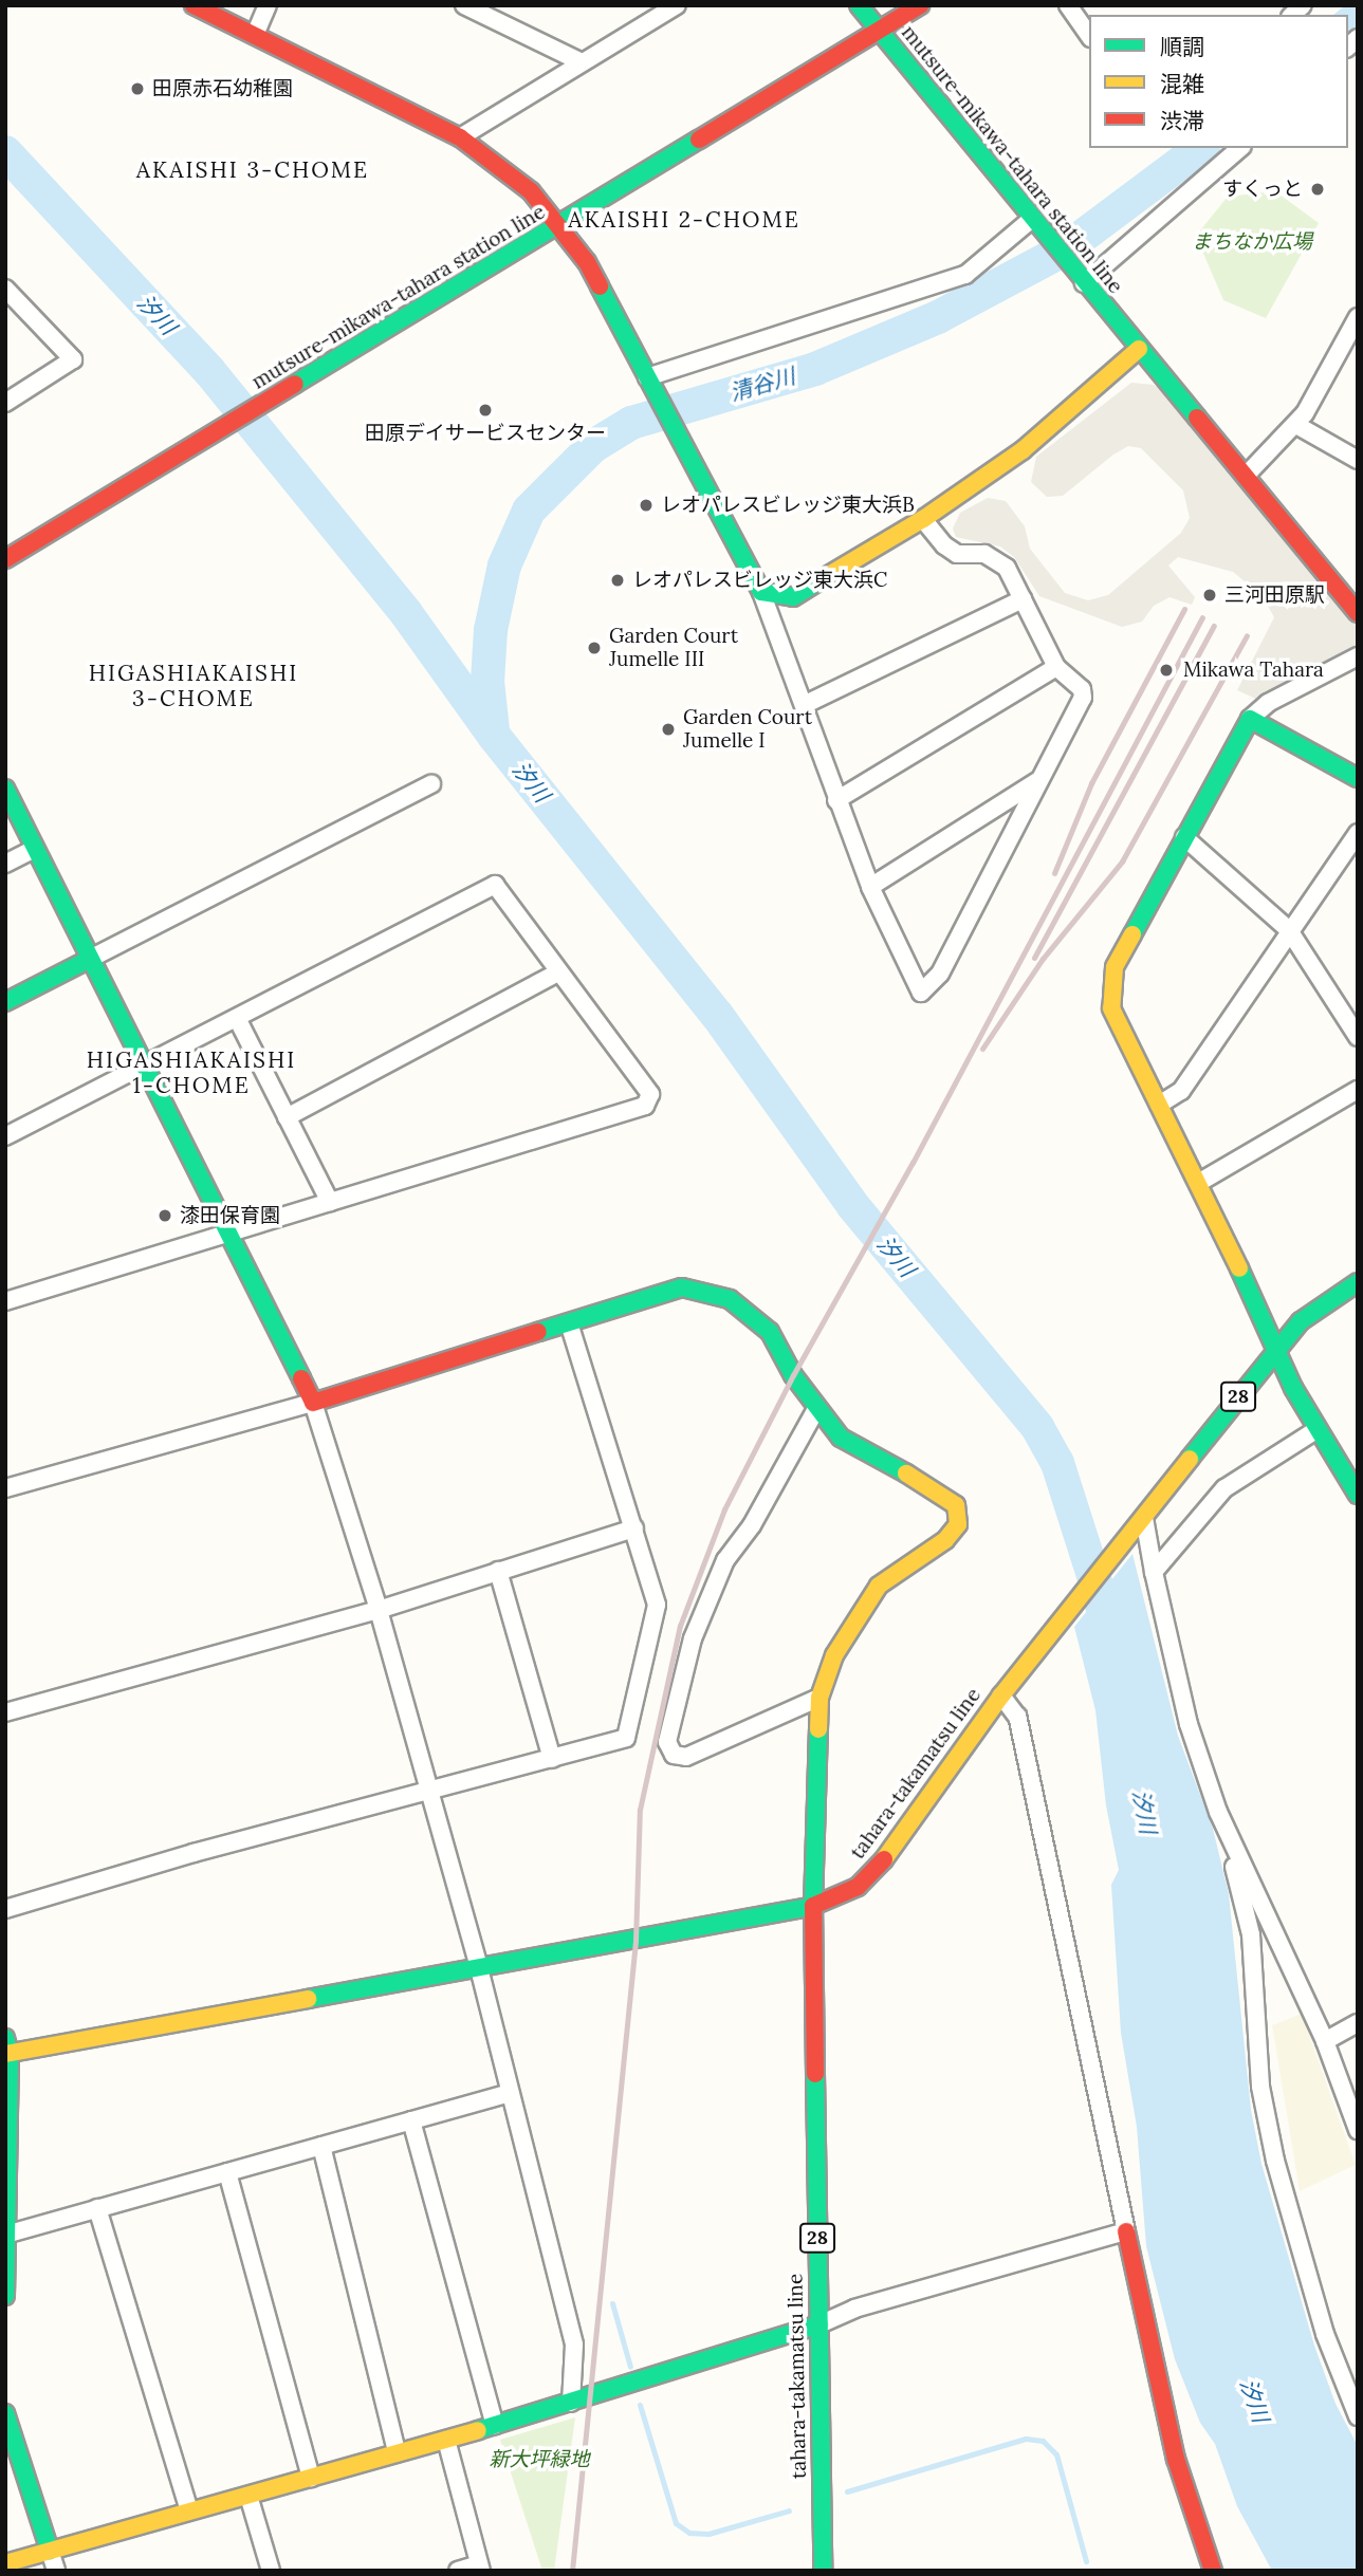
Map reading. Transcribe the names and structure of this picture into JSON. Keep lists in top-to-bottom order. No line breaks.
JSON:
{"streets":{"street":["mutsure-mikawa-tahara station line","28","tahara-takamatsu line"]},"districts":["AKAISHI 3-CHOME","AKAISHI 2-CHOME","HIGASHIAKAISHI 3-CHOME","HIGASHIAKAISHI 1-CHOME"],"water":["汐川","清谷川"],"parks":["まちなか広場","新大坪緑地"],"places":["田原赤石幼稚園","すくっと","田原デイサービスセンター","レオパレスビレッジ東大浜B","レオパレスビレッジ東大浜C","三河田原駅","Garden Court Jumelle III","Mikawa Tahara","Garden Court Jumelle I","漆田保育園"],"legend":["順調","混雑","渋滞"]}
